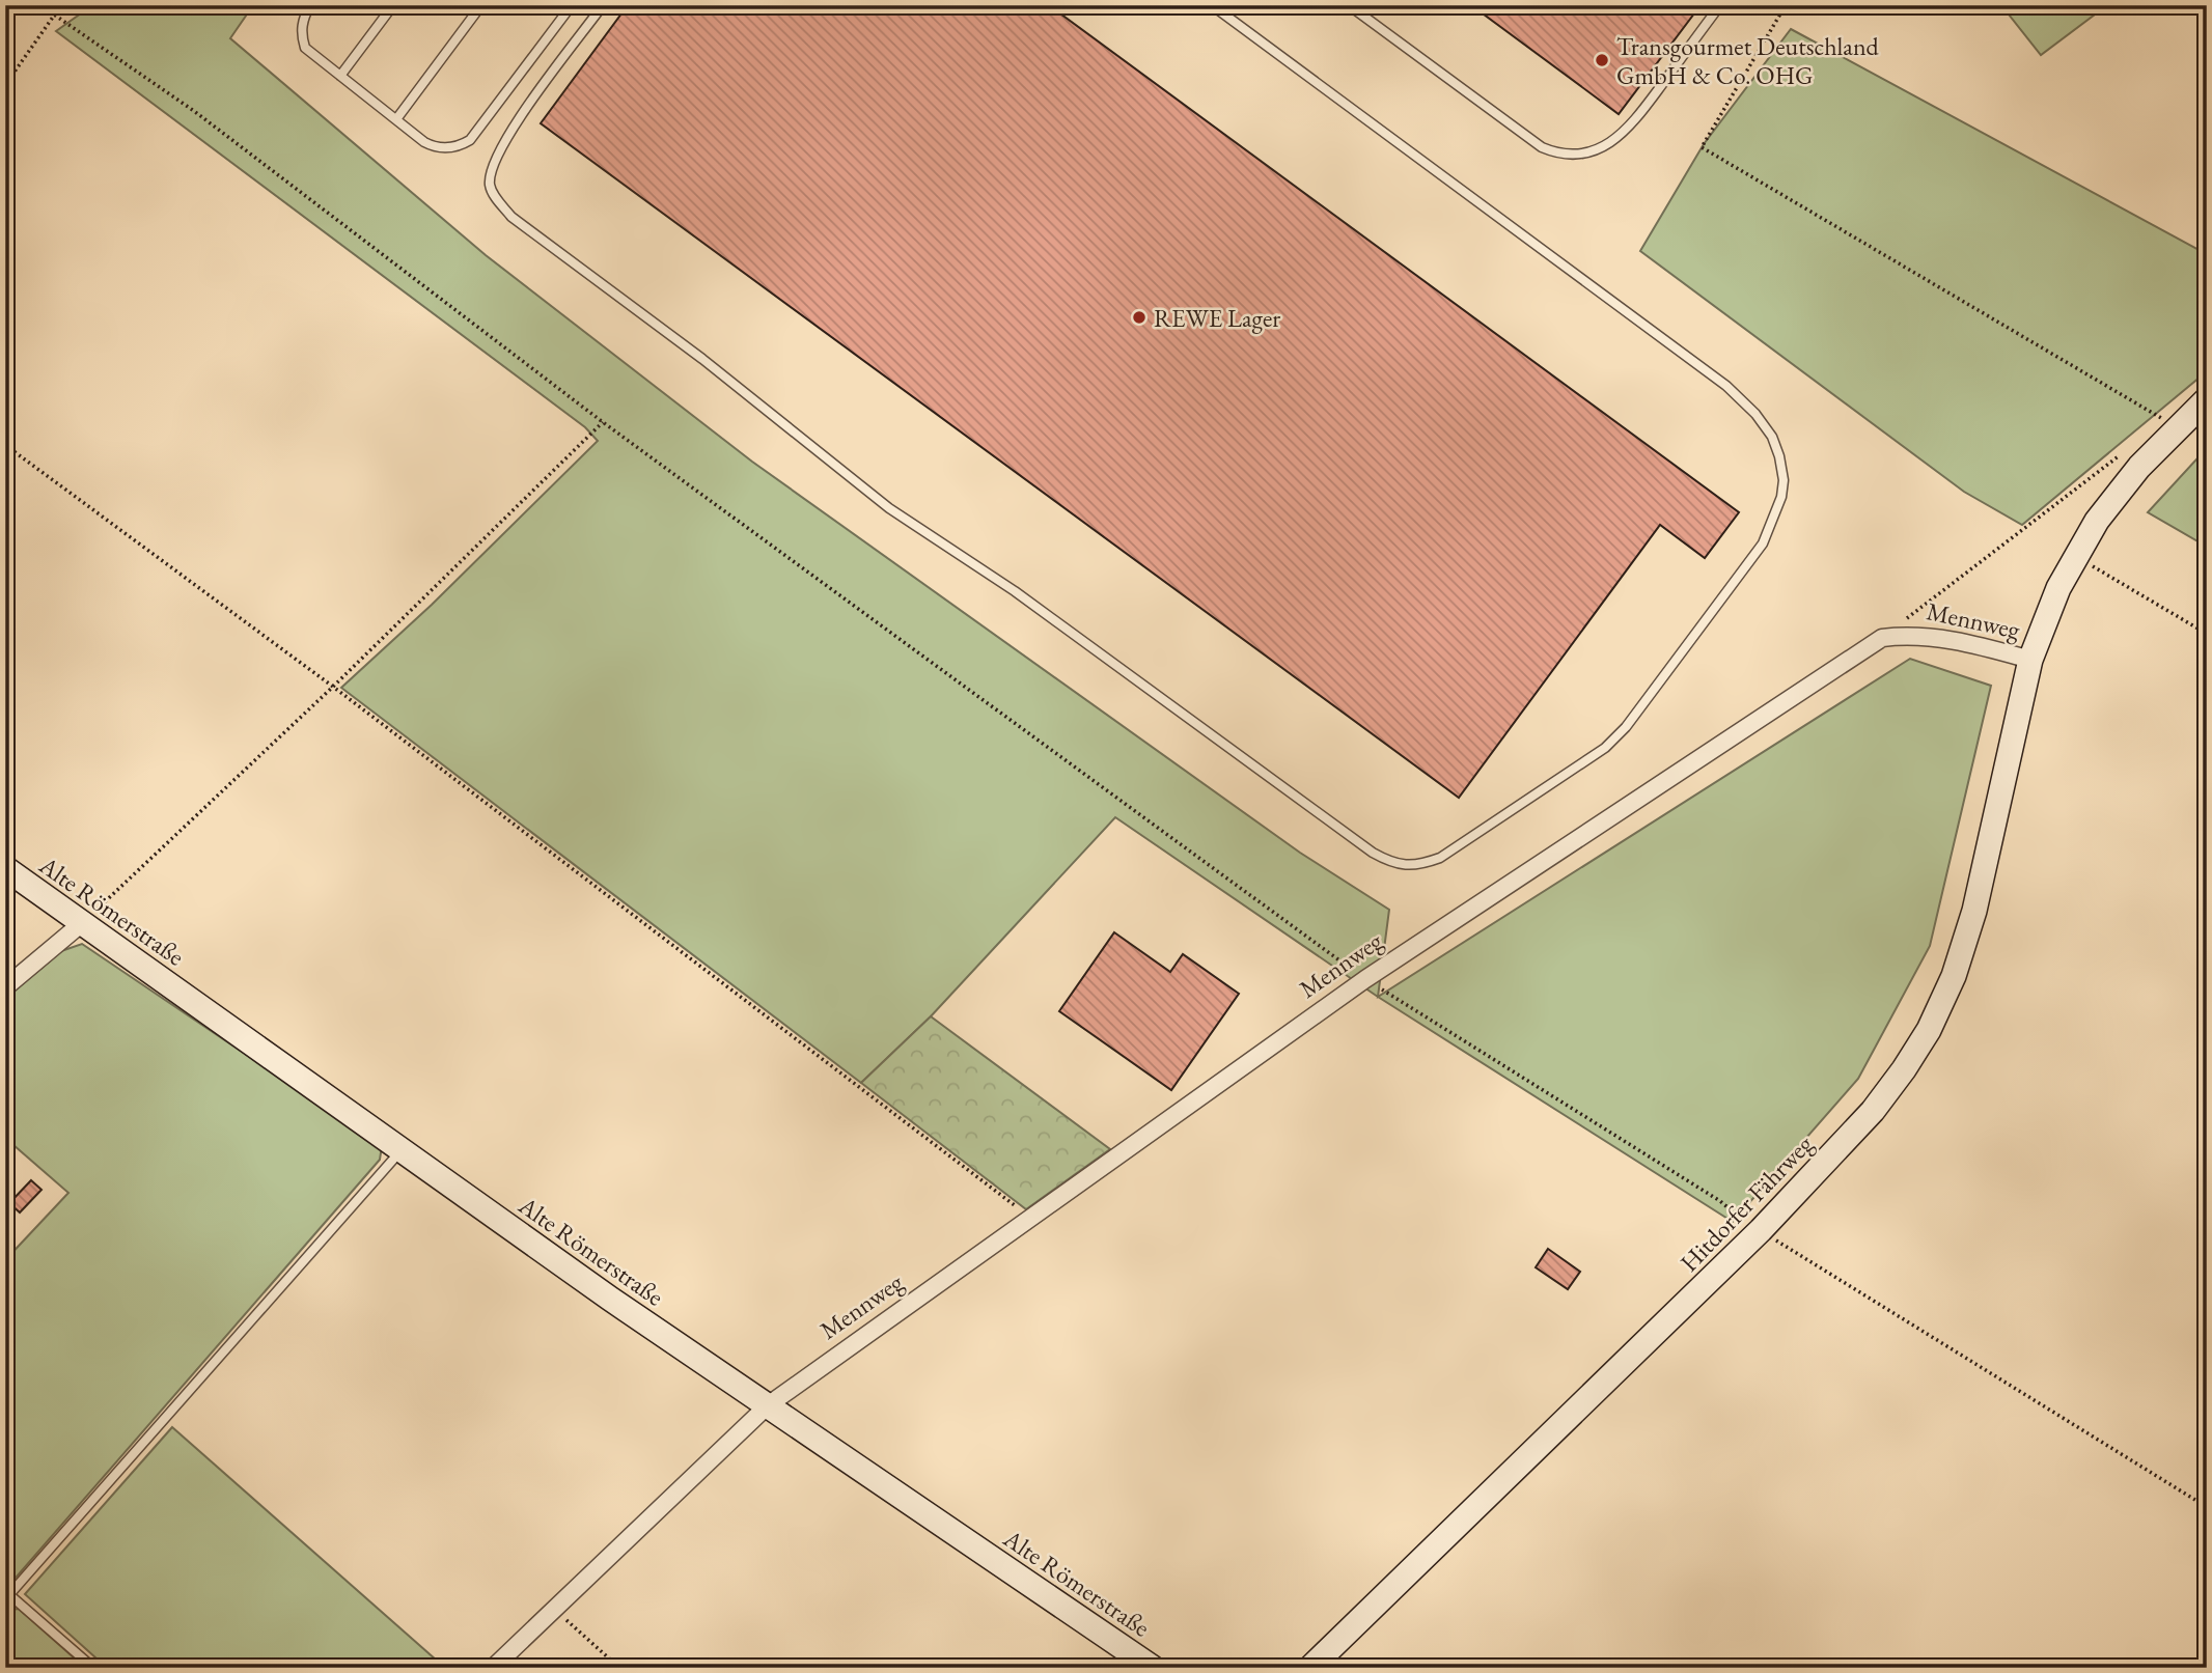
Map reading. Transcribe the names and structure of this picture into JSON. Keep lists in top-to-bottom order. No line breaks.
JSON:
{"streets":{"street":["Mennweg","Alte Römerstraße","Hitdorfer Fährweg"]},"crossings":[["Mennweg","Alte Römerstraße"],["Mennweg","Hitdorfer Fährweg"]],"places":["Transgourmet Deutschland GmbH & Co. OHG","REWE Lager"]}
